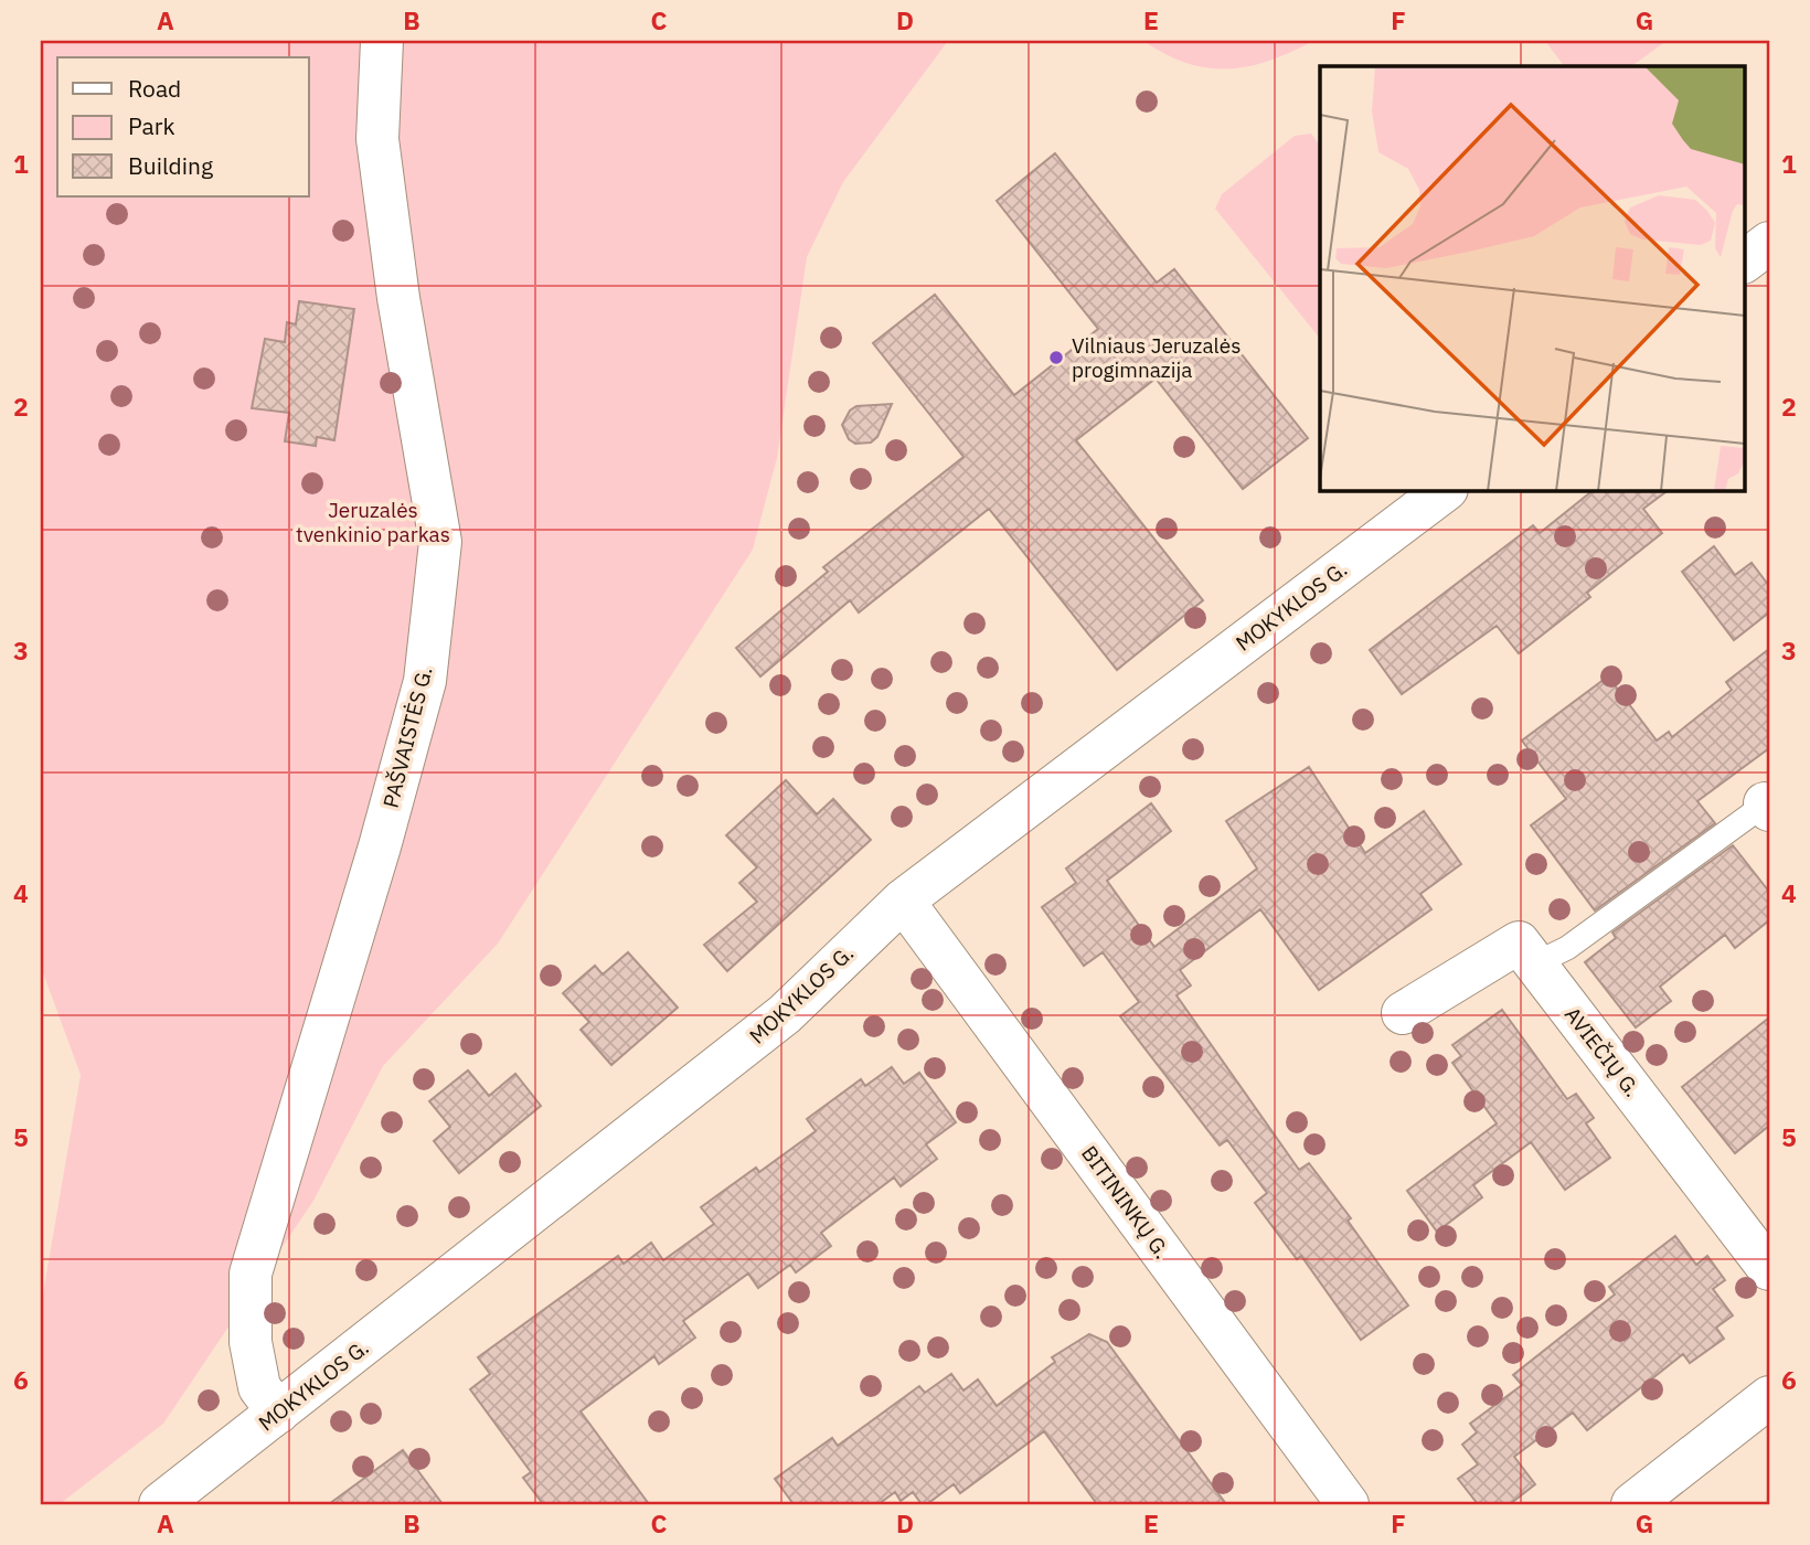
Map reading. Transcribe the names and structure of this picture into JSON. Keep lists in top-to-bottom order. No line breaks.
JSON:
{"streets":{"street":["MOKYKLOS G.","PAŠVAISTĖS G.","AVIEČIŲ G.","BITININKŲ G."]},"crossings":[["MOKYKLOS G.","PAŠVAISTĖS G."],["MOKYKLOS G.","BITININKŲ G."]],"parks":["Jeruzalės tvenkinio parkas"],"places":["Vilniaus Jeruzalės progimnazija"],"legend":["Road","Park","Building"],"grid":{"columns":["A","B","C","D","E","F","G"],"rows":["1","2","3","4","5","6"]}}
